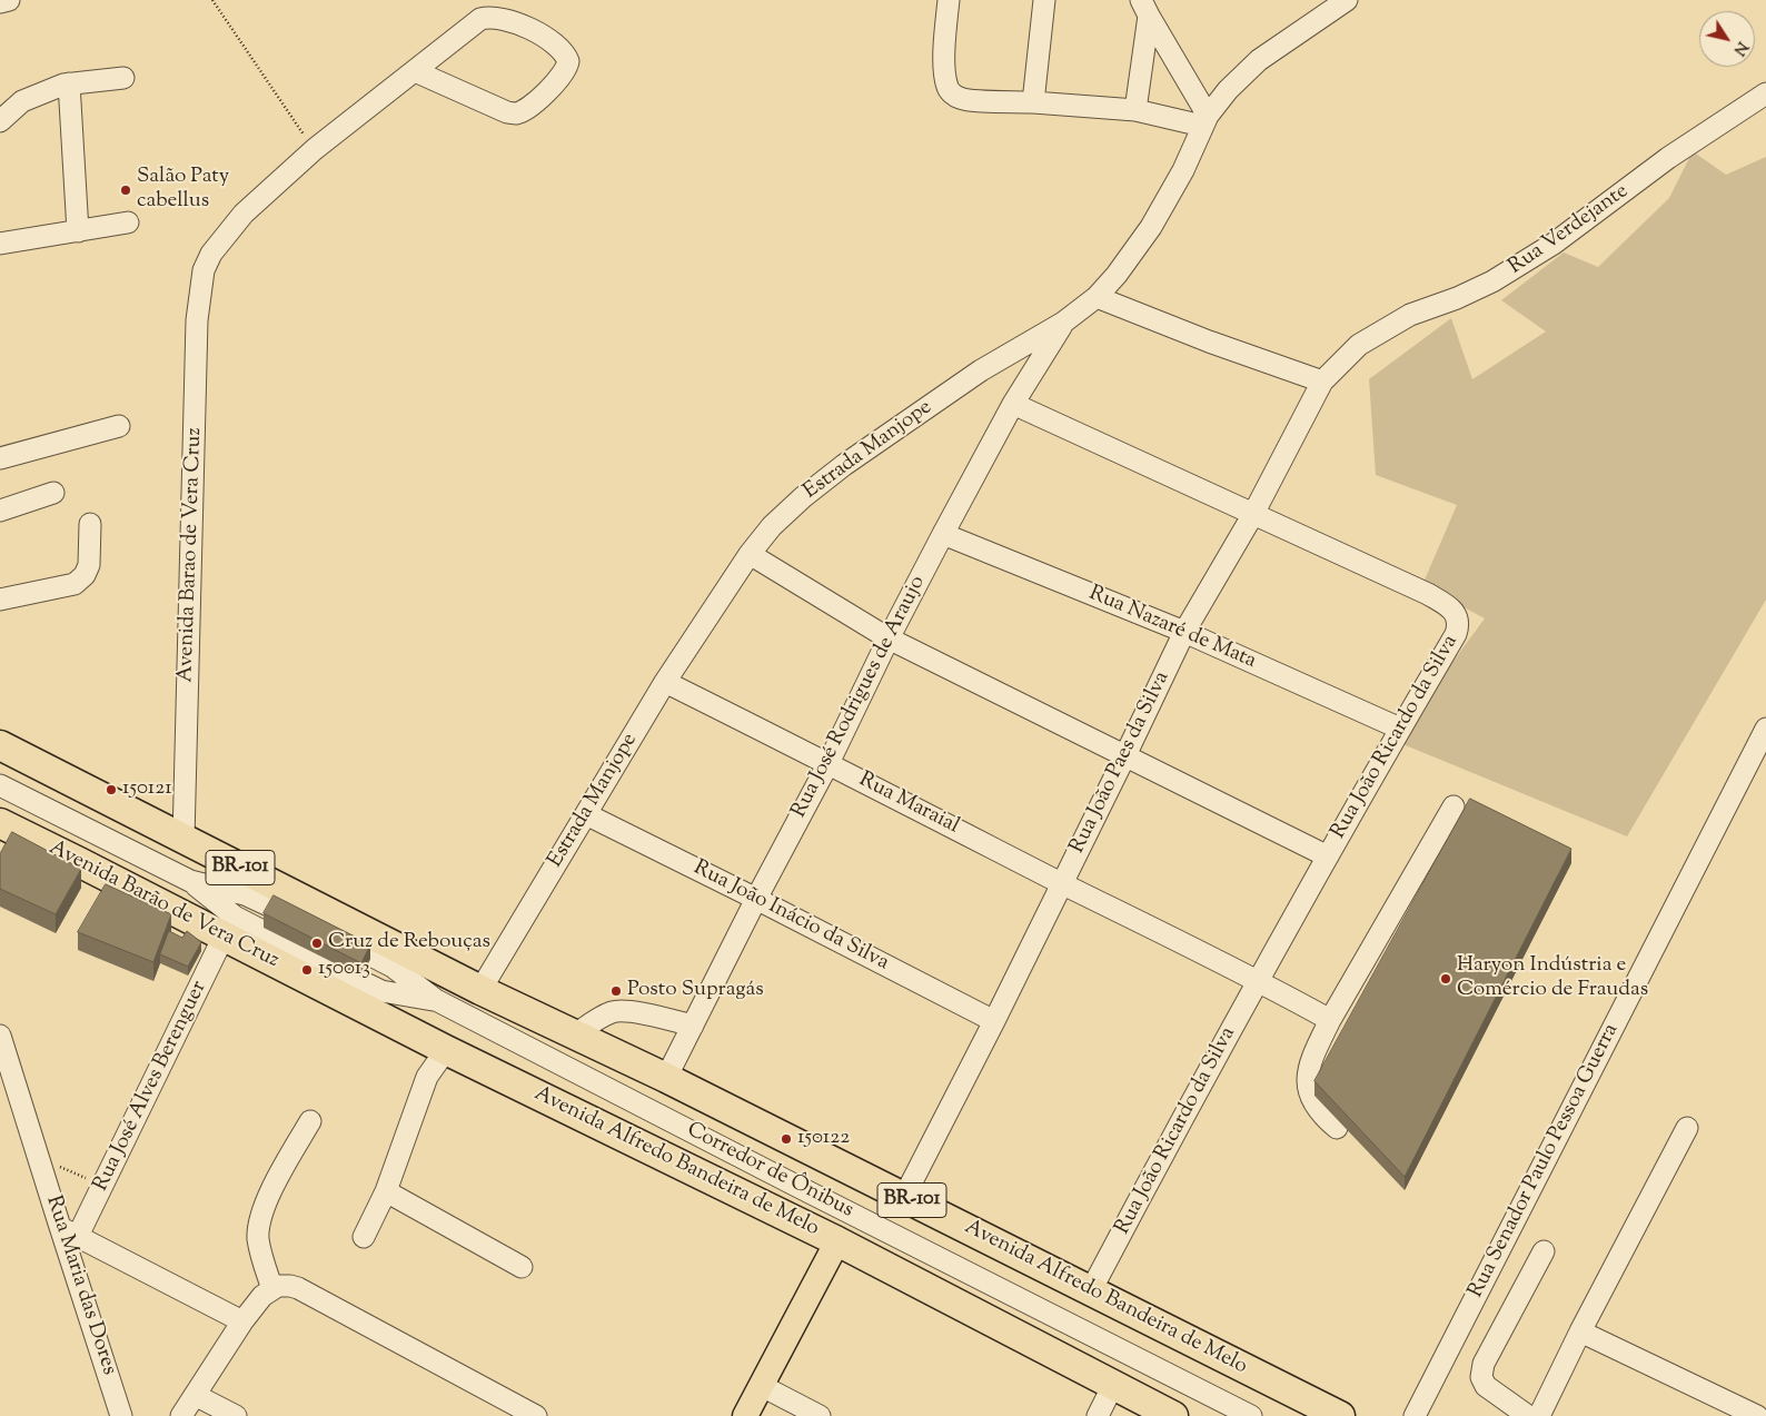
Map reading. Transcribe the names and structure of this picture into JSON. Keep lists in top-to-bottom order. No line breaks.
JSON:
{"streets":{"highway":["BR-101","Avenida Barão de Vera Cruz","Avenida Alfredo Bandeira de Melo"],"street":["Rua Verdejante","Estrada Manjope","Avenida Barao de Vera Cruz","Rua Nazaré de Mata","Rua José Rodrigues de Araujo","Rua João Ricardo da Silva","Rua João Paes da Silva","Rua Maraial","Rua João Inácio da Silva","Rua José Alves Berenguer","Rua Senador Paulo Pessoa Guerra","Corredor de Ônibus","Rua Maria das Dores"]},"crossings":[["Rua Verdejante","Rua João Paes da Silva"],["Estrada Manjope","Rua José Rodrigues de Araujo"],["Estrada Manjope","Rua Maraial"],["Estrada Manjope","BR-101"],["Estrada Manjope","Rua João Inácio da Silva"],["Estrada Manjope","Avenida Alfredo Bandeira de Melo"],["Avenida Barao de Vera Cruz","BR-101"],["Rua Nazaré de Mata","Rua José Rodrigues de Araujo"],["Rua Nazaré de Mata","Rua João Ricardo da Silva"],["Rua Nazaré de Mata","Rua João Paes da Silva"],["Rua José Rodrigues de Araujo","Rua João Ricardo da Silva"],["Rua José Rodrigues de Araujo","Rua Maraial"],["Rua José Rodrigues de Araujo","Rua João Inácio da Silva"],["Rua José Rodrigues de Araujo","Avenida Alfredo Bandeira de Melo"],["Rua João Ricardo da Silva","Rua João Paes da Silva"],["Rua João Ricardo da Silva","Rua Maraial"],["Rua João Ricardo da Silva","Avenida Alfredo Bandeira de Melo"],["Rua João Paes da Silva","Rua Maraial"],["Rua João Paes da Silva","Rua João Inácio da Silva"],["Rua João Paes da Silva","Avenida Alfredo Bandeira de Melo"],["BR-101","Avenida Alfredo Bandeira de Melo"],["Avenida Barão de Vera Cruz","Rua José Alves Berenguer"],["Avenida Barão de Vera Cruz","Avenida Alfredo Bandeira de Melo"],["Rua José Alves Berenguer","Rua Maria das Dores"]],"places":["Salão Paty cabellus","150121","Cruz de Rebouças","150013","Haryon Indústria e Comércio de Fraudas","Posto Supragás","150122"],"north":"bottom right"}
